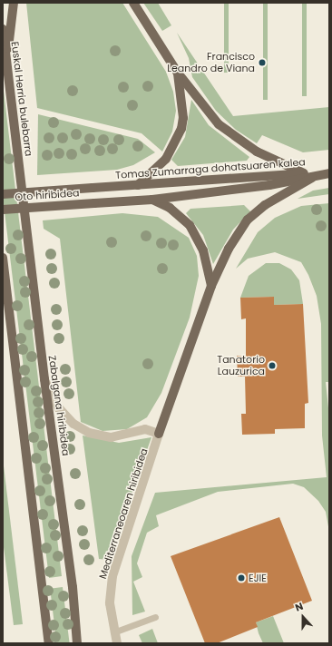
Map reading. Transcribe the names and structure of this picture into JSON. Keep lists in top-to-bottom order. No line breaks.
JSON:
{"streets":{"main road":["Euskal Herria bulebarra","Tomas Zumarraga dohatsuaren kalea","Oto hiribidea","Zabalgana hiribidea"],"street":["Mediterraneoaren hiribidea"]},"crossings":[["Euskal Herria bulebarra","Zabalgana hiribidea"],["Tomas Zumarraga dohatsuaren kalea","Oto hiribidea"]],"places":["Francisco Leandro de Viana","Tanatorio Lauzurica","EJIE"],"north":"top"}
